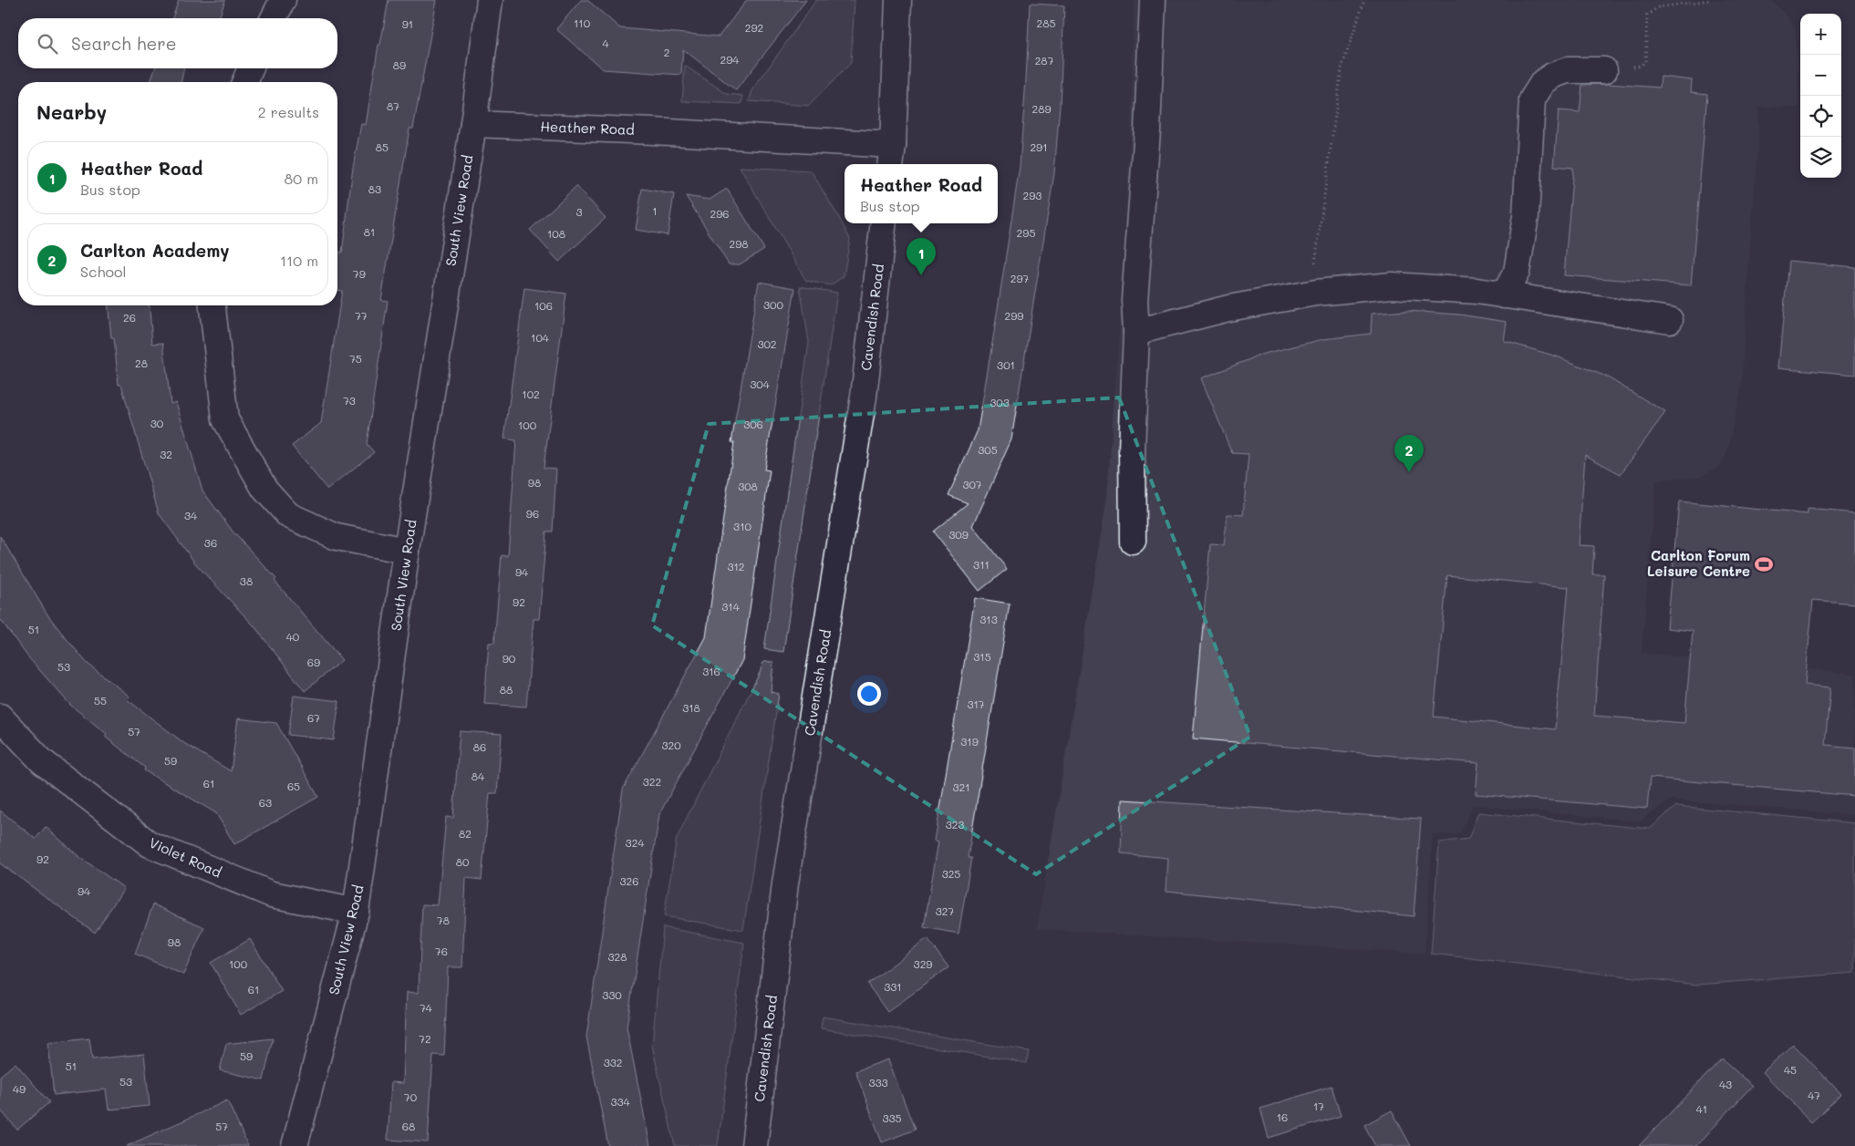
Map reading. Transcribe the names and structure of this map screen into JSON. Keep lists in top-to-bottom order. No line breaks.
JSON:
{"streets":{"street":["Heather Road","South View Road","Cavendish Road","Violet Road"]},"crossings":[["Heather Road","South View Road"],["South View Road","Violet Road"]],"places":{"sports":["Carlton Forum Leisure Centre"]},"house_numbers":["110","285","91","292","4","2","294","287","89","87","289","85","291","83","293","1","3","296","81","295","108","298","79","297","300","106","77","299","26","104","302","75","28","301","304","102","73","303","30","306","100","305","32","98","307","308","96","34","310","309","36","311","312","94","38","92","314","313","51","40","315","90","69","53","316","88","55","317","318","67","57","319","320","86","59","84","322","61","65","321","63","323","82","324","92","80","325","326","94","327","78","98","76","328","100","329","331","61","330","74","72","59","332","51","45","53","333","43","49","47","70","334","17","41","16","335","57","68"],"page":{"map_buttons":["+","−"],"search":"Search here","heading":["Nearby","2 results"],"list":[{"mark":"1","name":"Heather Road","note":"Bus stop","value":"80 m"},{"mark":"2","name":"Carlton Academy","note":"School","value":"110 m"}],"popup":["Heather Road","Bus stop"],"pins":["1","2"]}}
